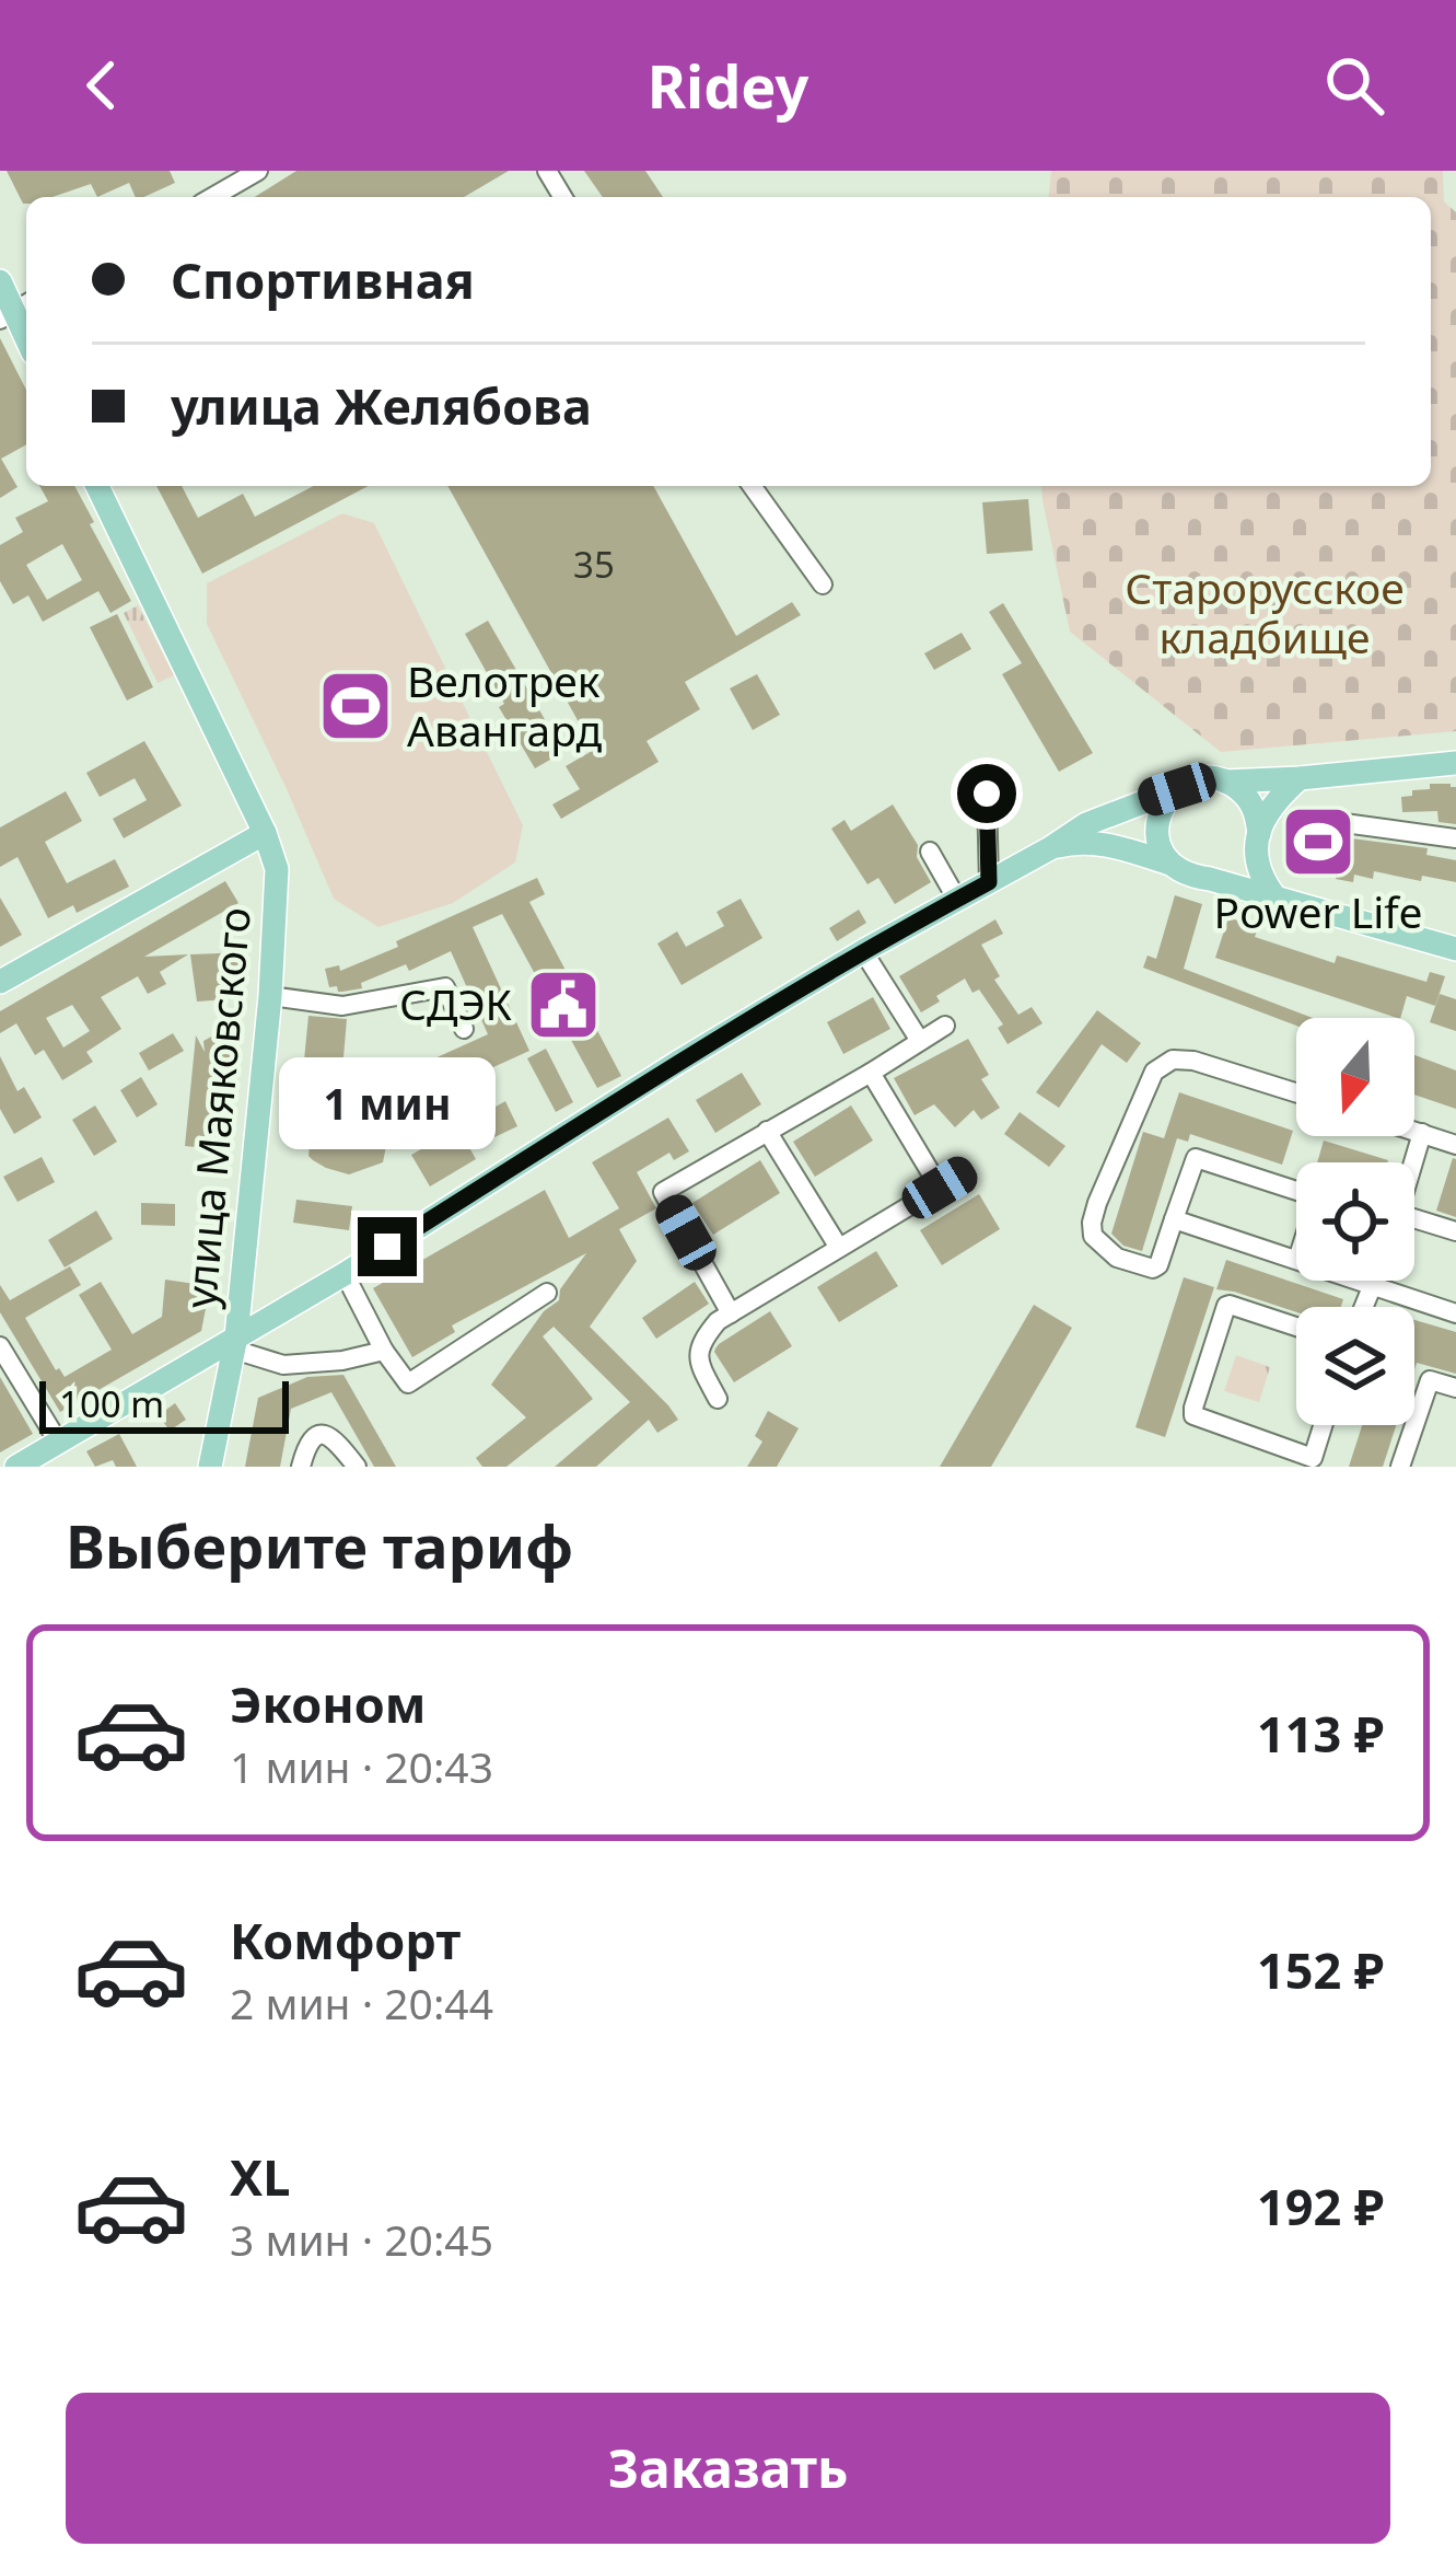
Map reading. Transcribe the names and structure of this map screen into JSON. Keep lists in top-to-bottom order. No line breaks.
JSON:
{"streets":{"main road":["улица Маяковского"]},"parks":["Старорусское кладбище"],"places":{"sports":["Велотрек Авангард","Power Life"],"public building":["СДЭК"]},"house_numbers":["35"],"scale_bar":"100 m","north":"bottom","page":{"header":"Ridey","banner":["Спортивная","улица Желябова"],"bubble":"1 мин","scale":"100 m","heading":"Выберите тариф","list":[{"name":"Эконом","note":"1 мин · 20:43","value":"113 ₽"},{"name":"Комфорт","note":"2 мин · 20:44","value":"152 ₽"},{"name":"XL","note":"3 мин · 20:45","value":"192 ₽"}],"buttons":"Заказать"}}
